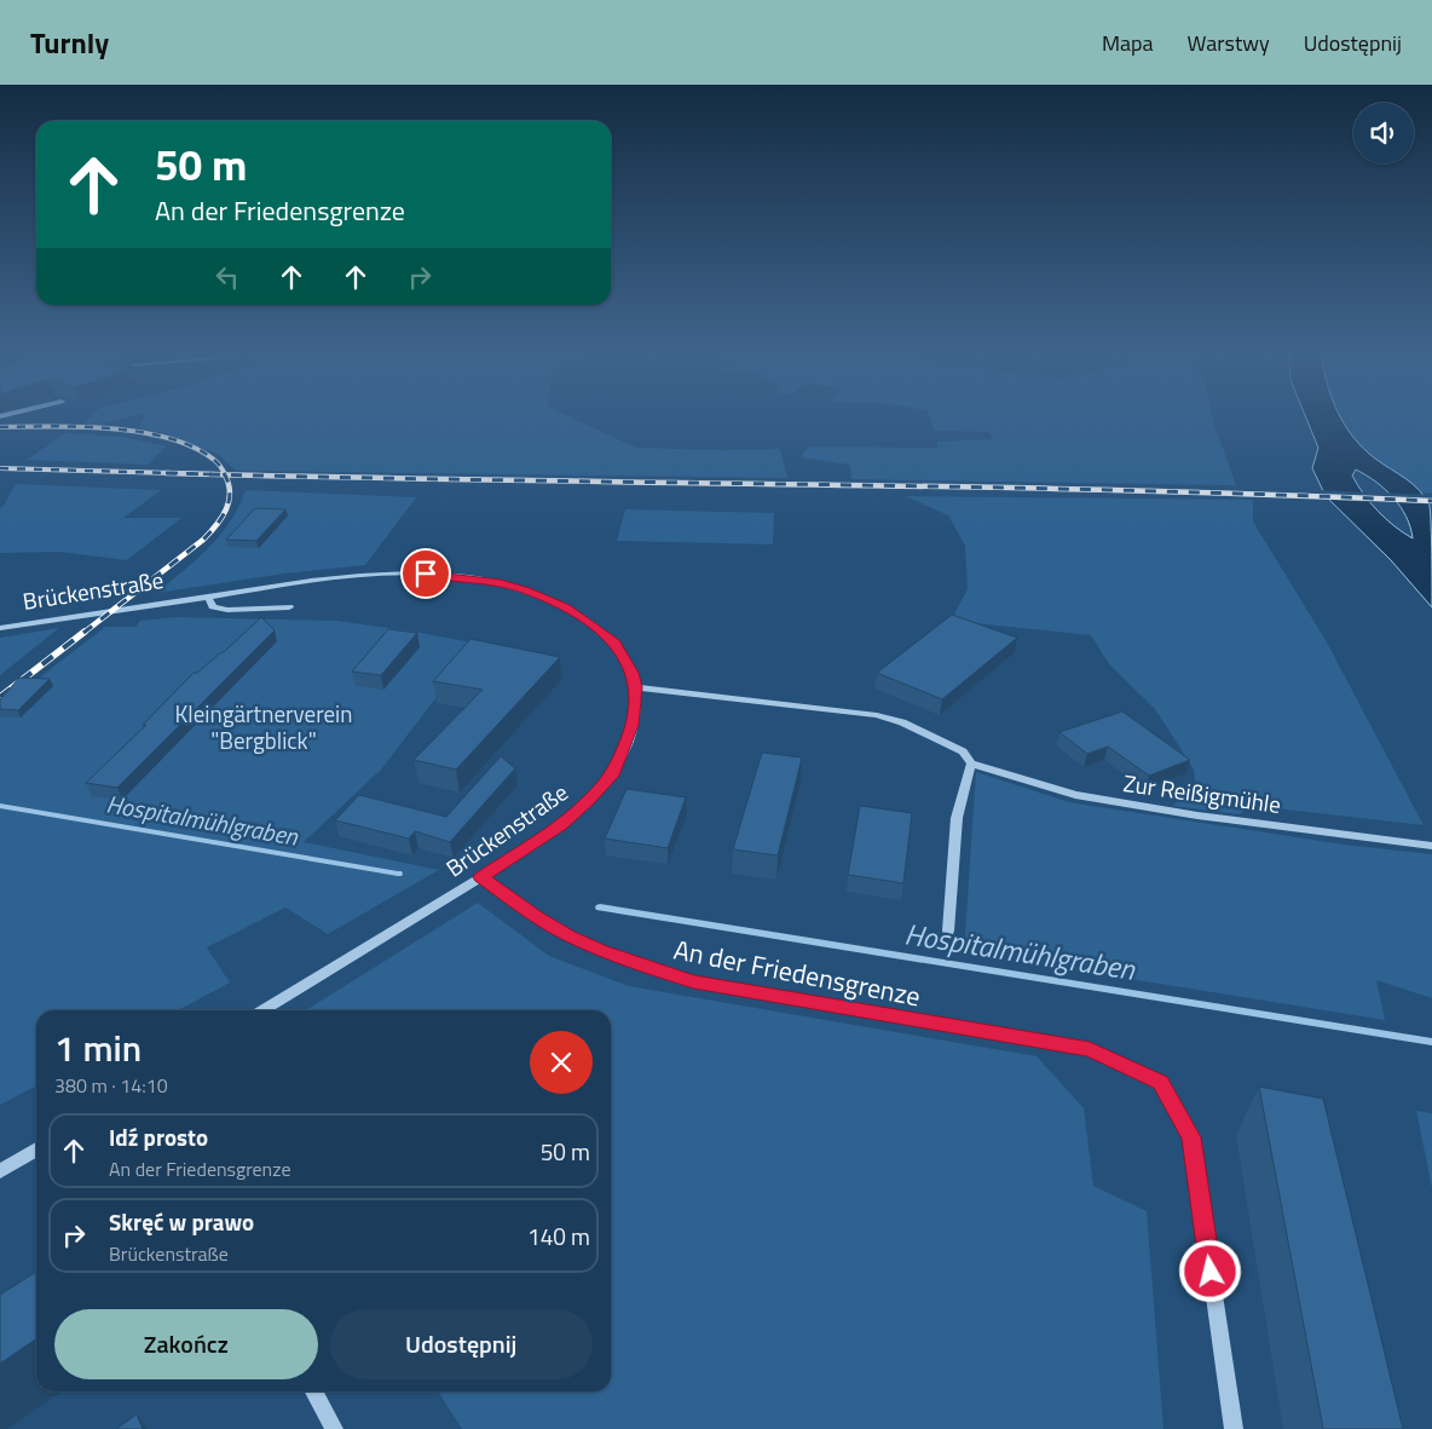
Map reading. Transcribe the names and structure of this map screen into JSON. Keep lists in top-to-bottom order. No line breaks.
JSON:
{"streets":{"street":["Brückenstraße","Zur Reißigmühle","An der Friedensgrenze"]},"crossings":[["Brückenstraße","Zur Reißigmühle"],["Brückenstraße","An der Friedensgrenze"]],"water":["Hospitalmühlgraben"],"parks":["Kleingärtnerverein \"Bergblick\""],"page":{"header":"Turnly","nav":["Mapa","Warstwy","Udostępnij"],"turn":["50 m","An der Friedensgrenze"],"heading":["1 min","380 m · 14:10"],"list":[{"name":"Idź prosto","note":"An der Friedensgrenze","value":"50 m"},{"name":"Skręć w prawo","note":"Brückenstraße","value":"140 m"}],"buttons":["Zakończ","Udostępnij"]}}
